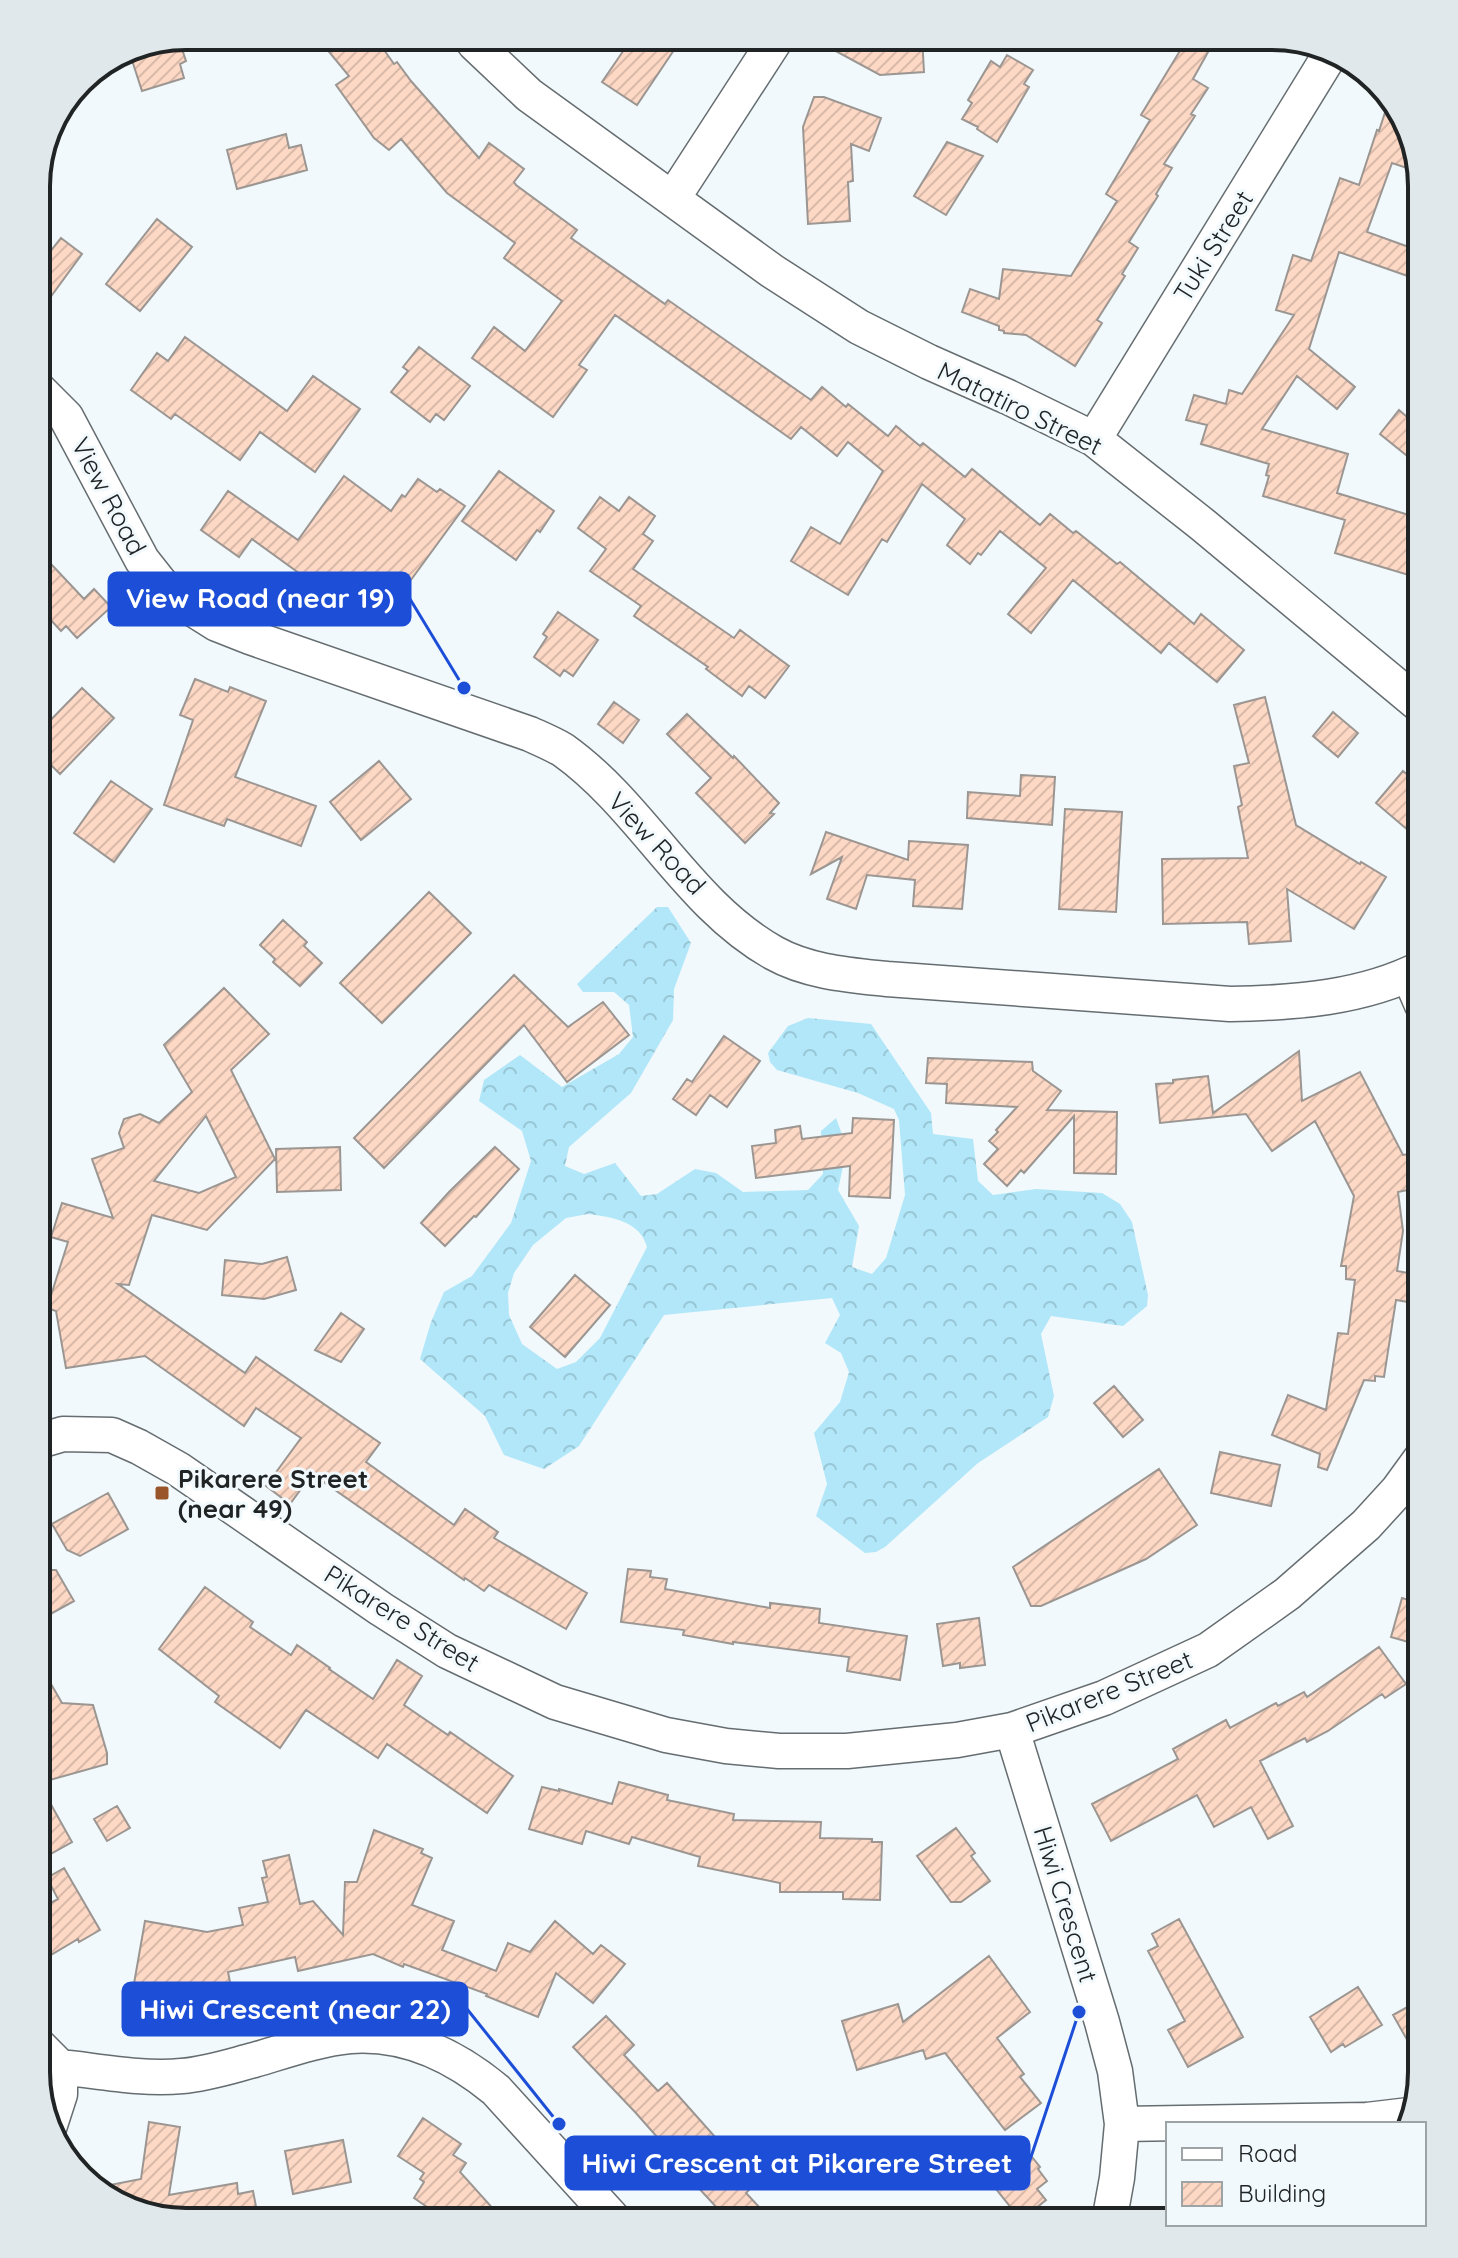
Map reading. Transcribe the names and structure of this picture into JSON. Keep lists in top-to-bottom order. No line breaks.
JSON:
{"streets":{"street":["Tuki Street","Matatiro Street","View Road","Pikarere Street","Hiwi Crescent"]},"crossings":[["Tuki Street","Matatiro Street"],["Pikarere Street","Hiwi Crescent"]],"places":{"other":["View Road (near 19)","Hiwi Crescent at Pikarere Street","Hiwi Crescent (near 22)"],"transit":["Pikarere Street (near 49)"]},"legend":["Road","Building"]}
